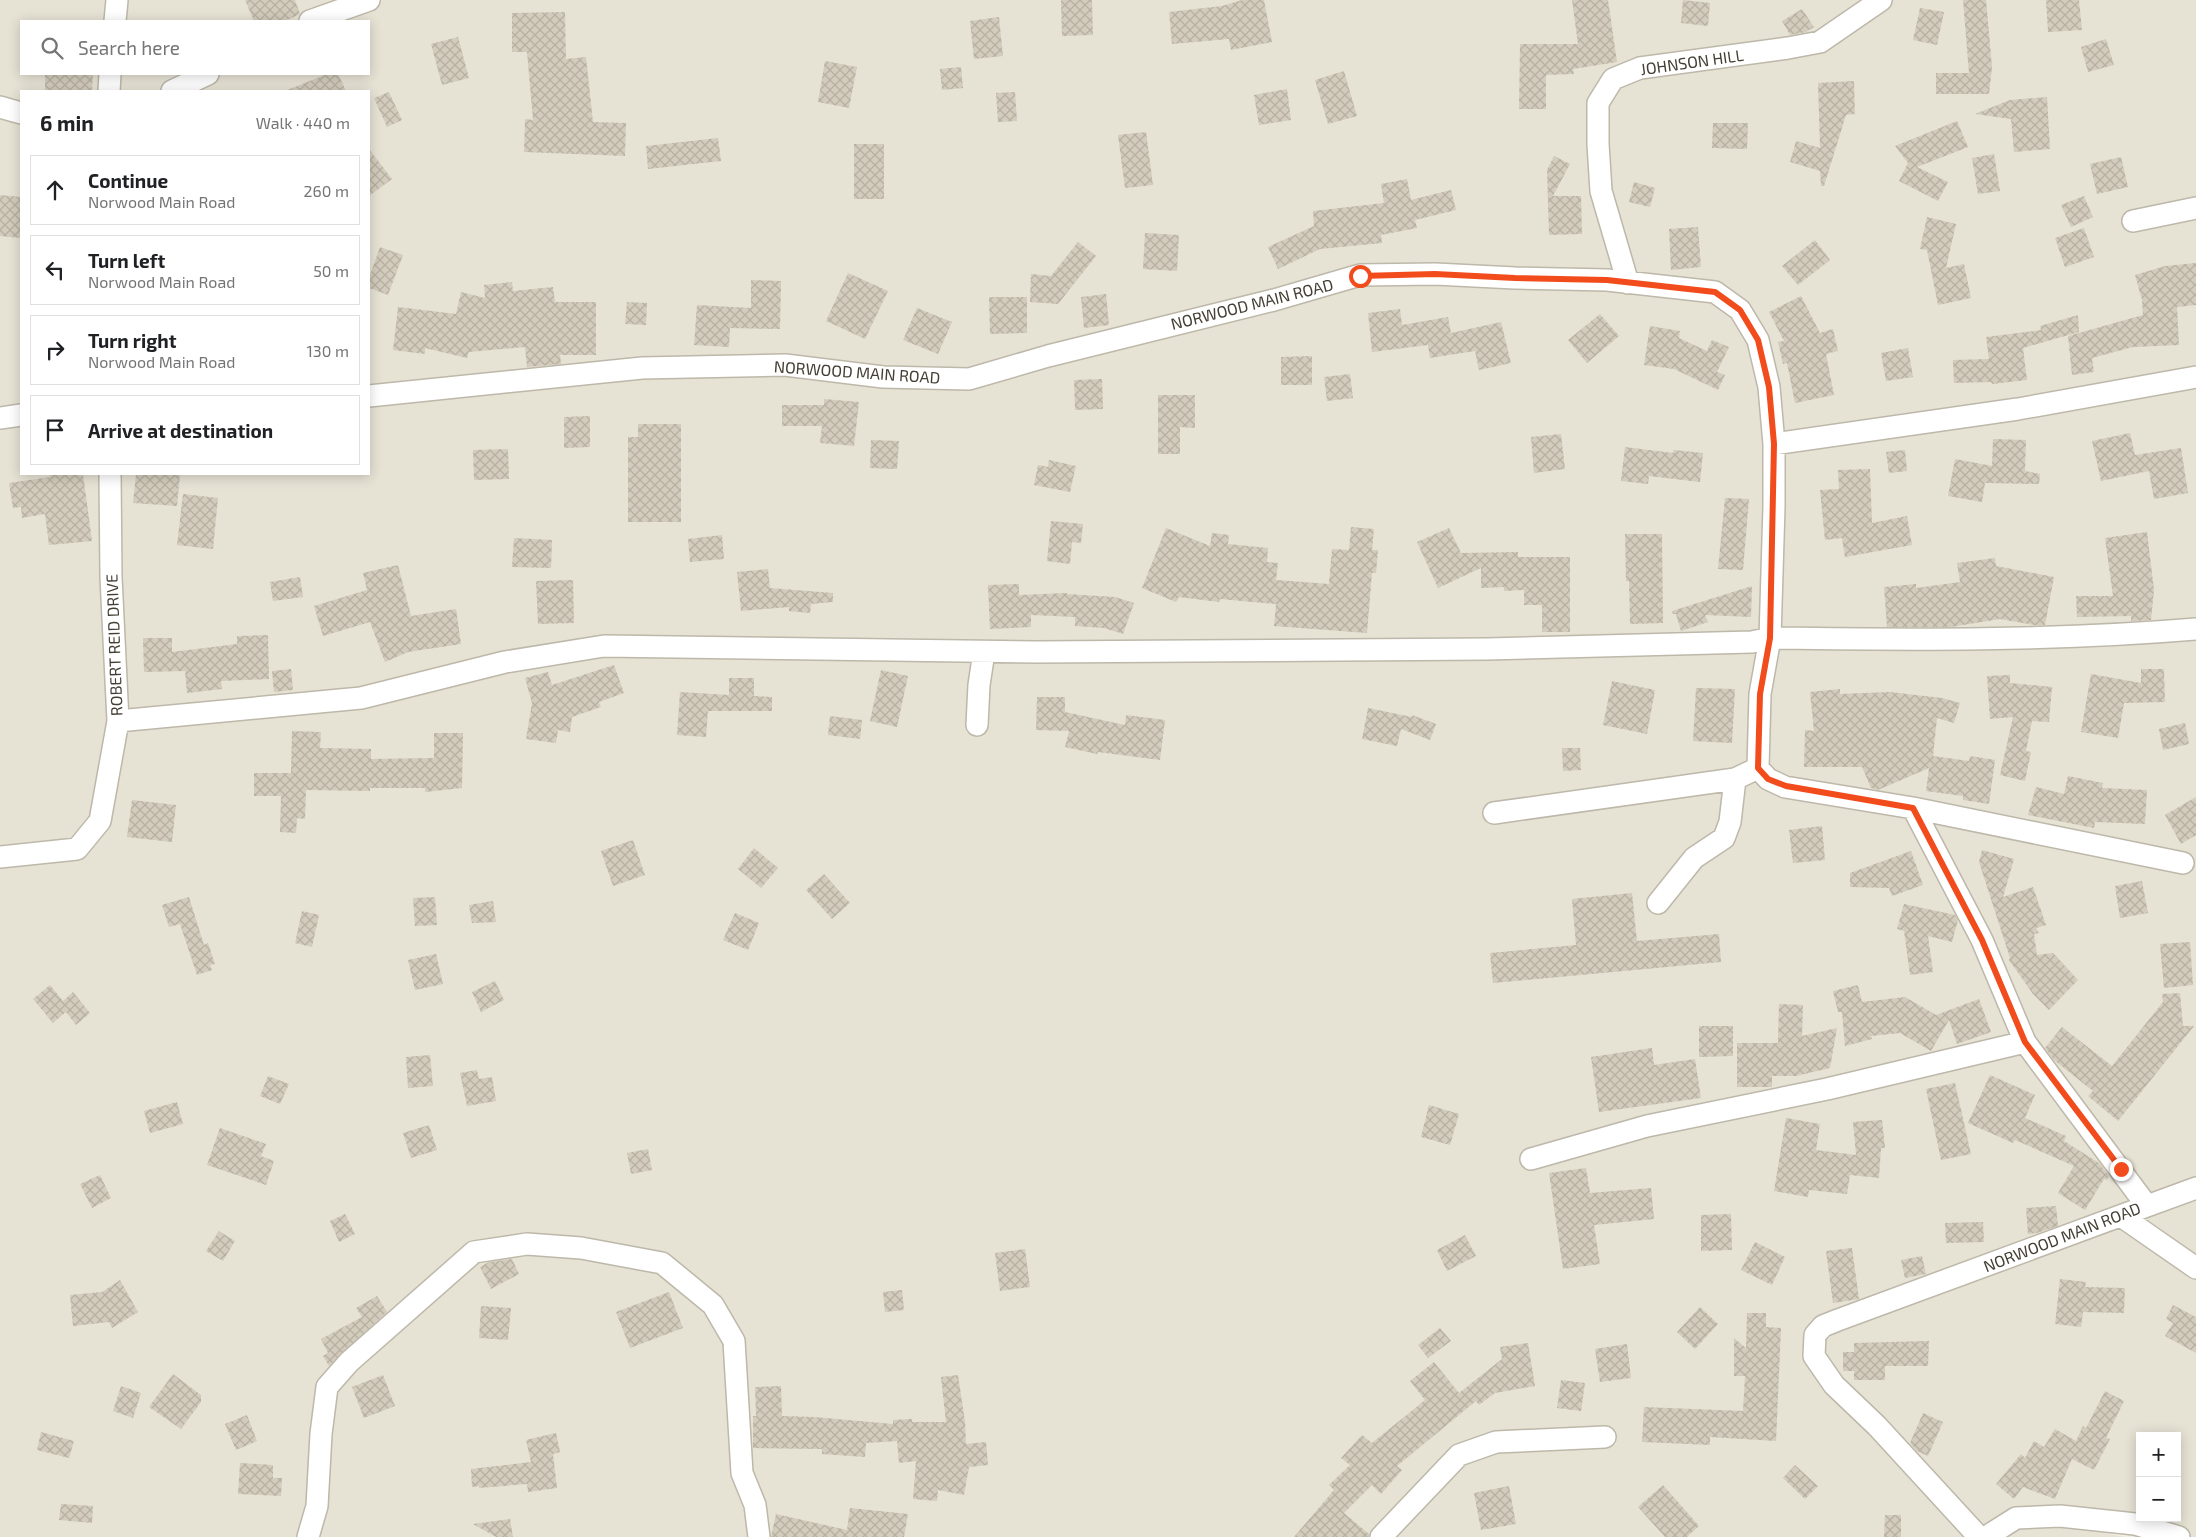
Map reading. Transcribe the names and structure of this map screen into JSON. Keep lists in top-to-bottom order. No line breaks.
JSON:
{"streets":{"street":["JOHNSON HILL","NORWOOD MAIN ROAD","ROBERT REID DRIVE"]},"crossings":[["JOHNSON HILL","NORWOOD MAIN ROAD"]],"page":{"search":"Search here","heading":["6 min","Walk · 440 m"],"list":[["Continue","Norwood Main Road","260 m"],["Turn left","Norwood Main Road","50 m"],["Turn right","Norwood Main Road","130 m"],"Arrive at destination"],"map_buttons":["+","−"]}}
